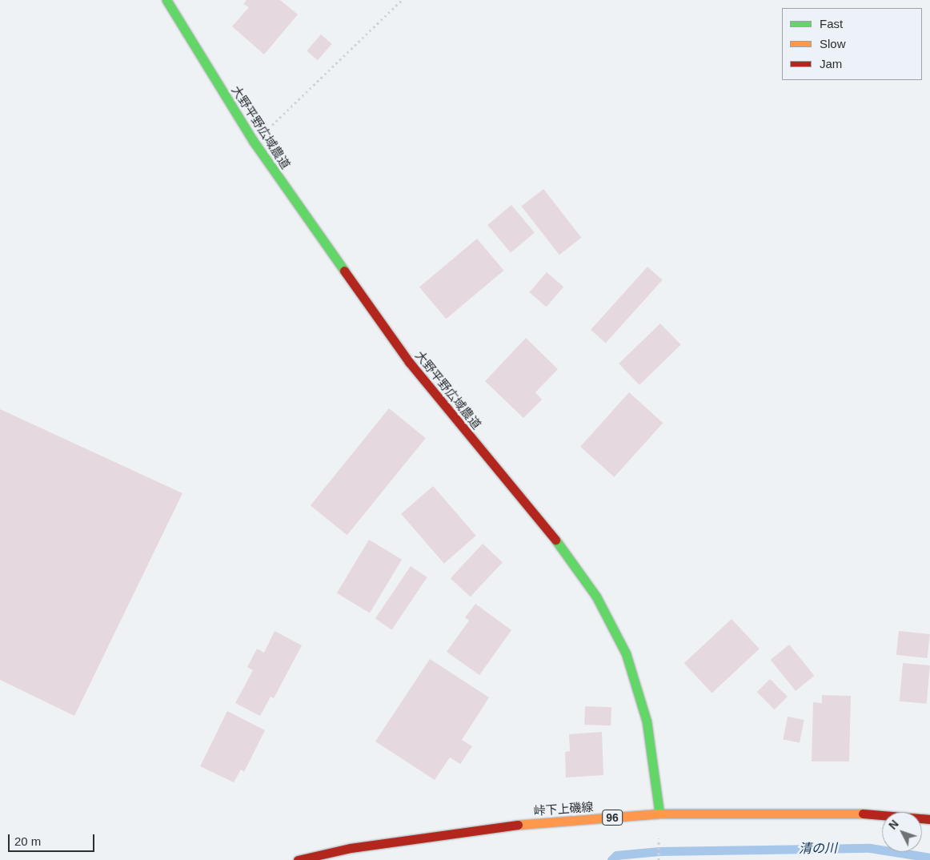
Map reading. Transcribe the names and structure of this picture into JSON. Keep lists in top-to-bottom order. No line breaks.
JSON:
{"streets":{"street":["大野平野広域農道","峠下上磯線","96"]},"crossings":[["大野平野広域農道","峠下上磯線"]],"water":["清の川"],"legend":["Fast","Slow","Jam"],"scale_bar":"20 m","north":"top left"}
